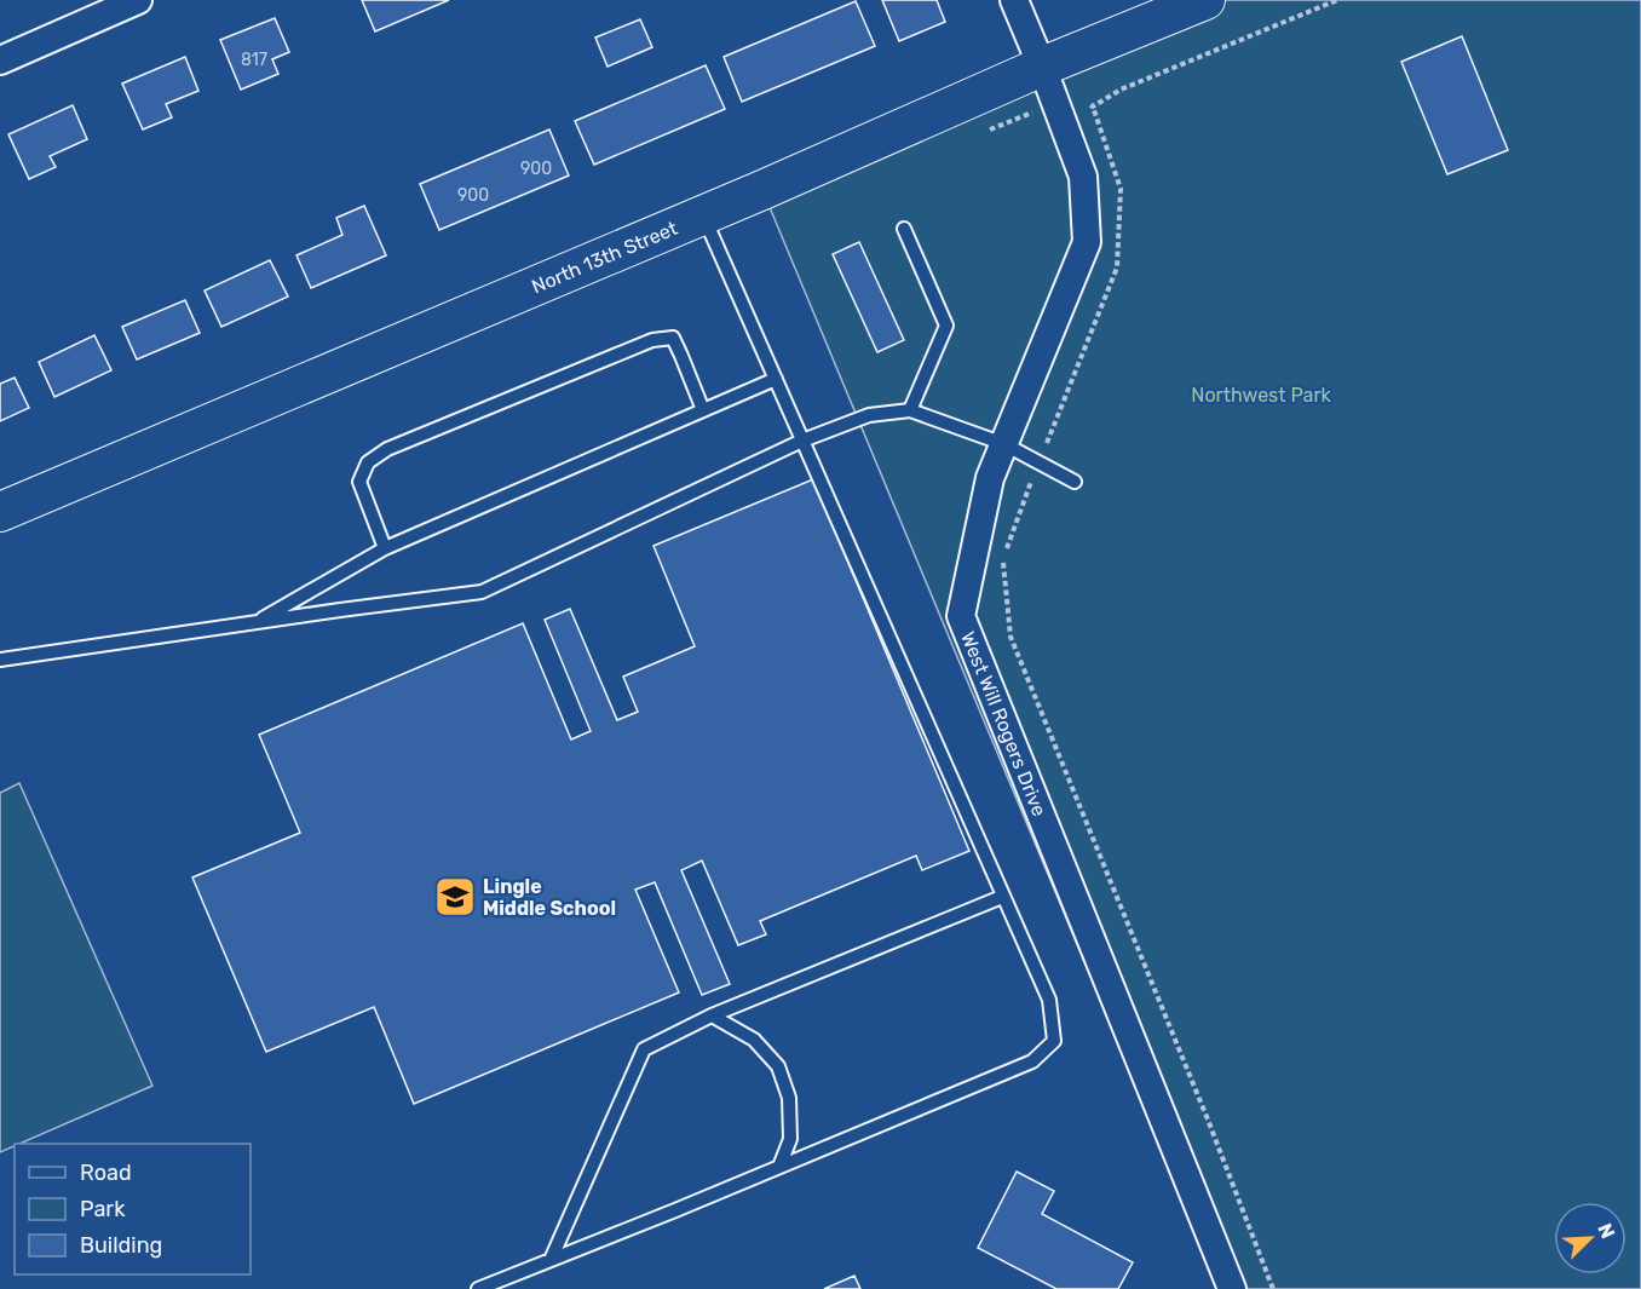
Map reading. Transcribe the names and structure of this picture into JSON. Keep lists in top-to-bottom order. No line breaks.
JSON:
{"streets":{"main road":["North 13th Street"],"street":["West Will Rogers Drive"]},"crossings":[["North 13th Street","West Will Rogers Drive"]],"parks":["Northwest Park"],"places":{"school or university":["Lingle Middle School"]},"house_numbers":["817","900","900"],"legend":["Road","Park","Building"],"north":"top right"}
